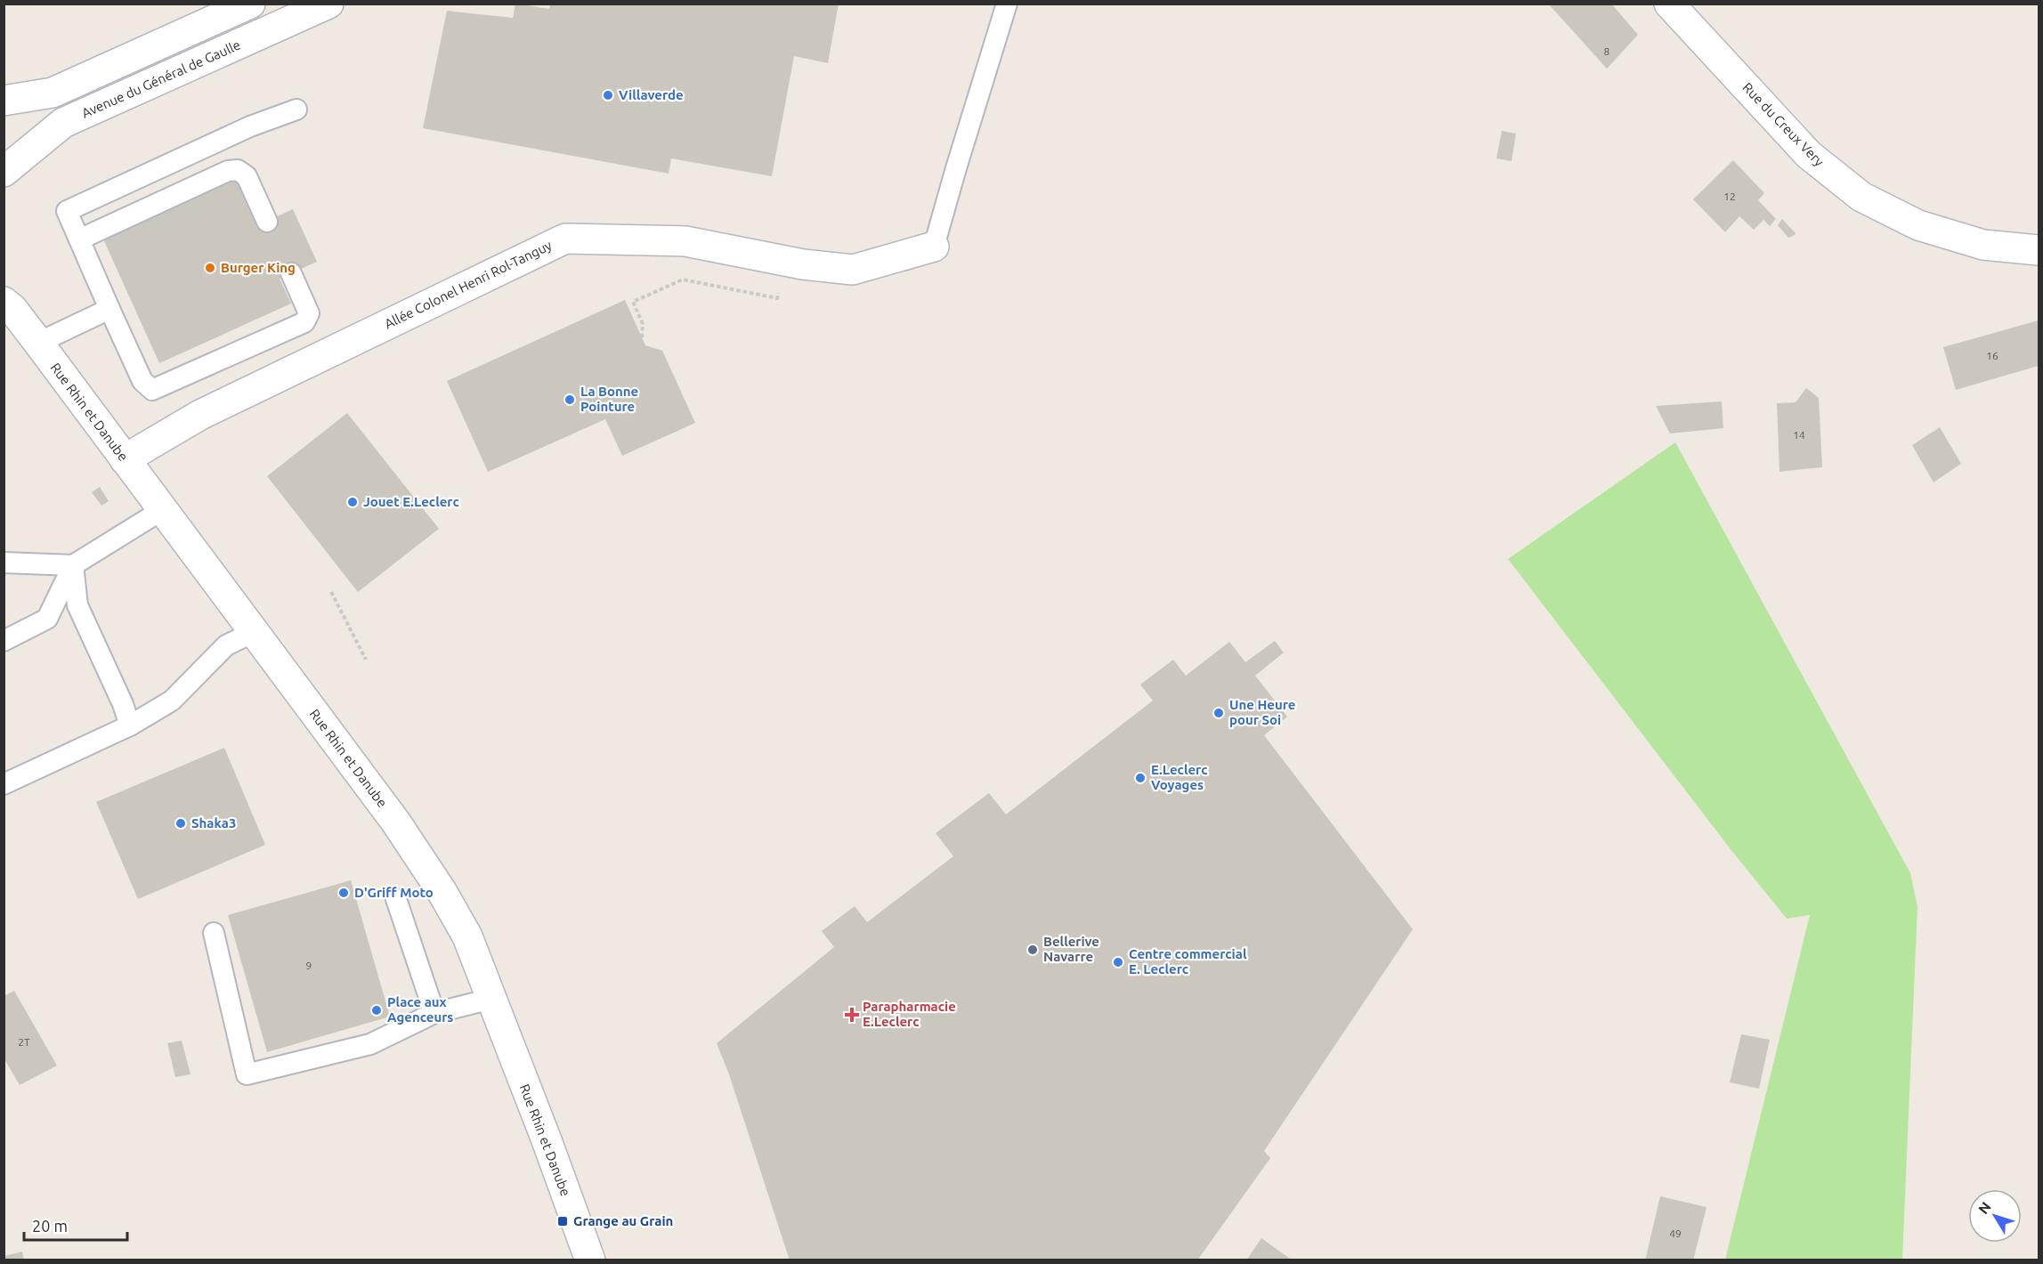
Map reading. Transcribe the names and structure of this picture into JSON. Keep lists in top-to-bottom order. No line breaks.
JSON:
{"streets":{"street":["Avenue du Général de Gaulle","Rue du Creux Very","Allée Colonel Henri Rol-Tanguy","Rue Rhin et Danube"]},"crossings":[["Allée Colonel Henri Rol-Tanguy","Rue Rhin et Danube"]],"places":{"other":["Villaverde","Burger King","La Bonne Pointure","Jouet E.Leclerc","Une Heure pour Soi","E.Leclerc Voyages","Shaka3","D'Griff Moto","Bellerive Navarre","Centre commercial E. Leclerc","Place aux Agenceurs"],"health":["Parapharmacie E.Leclerc"],"transit":["Grange au Grain"]},"house_numbers":["8","12","16","14","9","2T","49"],"scale_bar":"20 m","north":"top left"}
